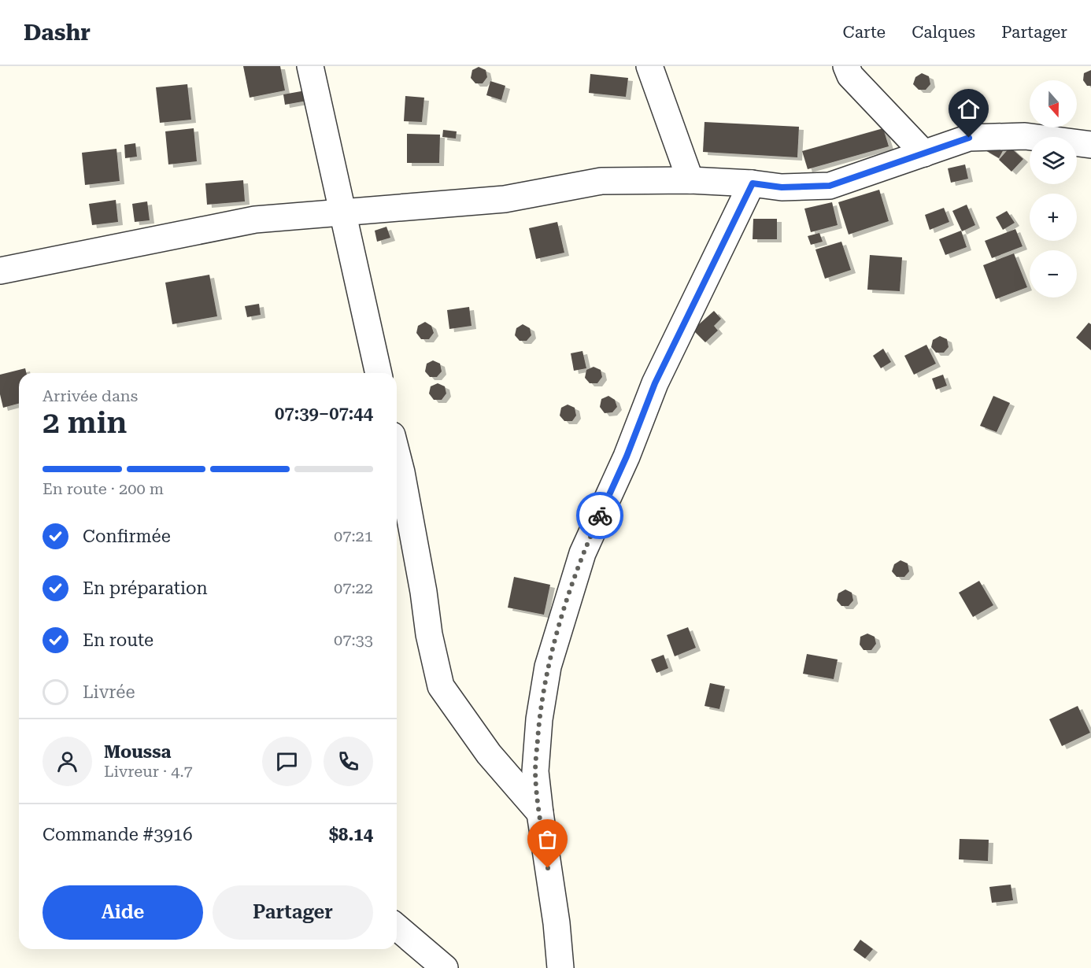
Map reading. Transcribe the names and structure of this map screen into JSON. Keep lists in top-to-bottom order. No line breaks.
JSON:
{"north":"bottom","page":{"header":"Dashr","nav":["Carte","Calques","Partager"],"map_buttons":["+","−"],"heading":["2 min","Arrivée dans","07:39–07:44"],"panel":["Moussa","Livreur · 4.7","Commande #3916","$8.14"],"bar":"En route · 200 m","list":[["Confirmée","07:21"],["En préparation","07:22"],["En route","07:33"],"Livrée"],"buttons":["Aide","Partager"]}}
